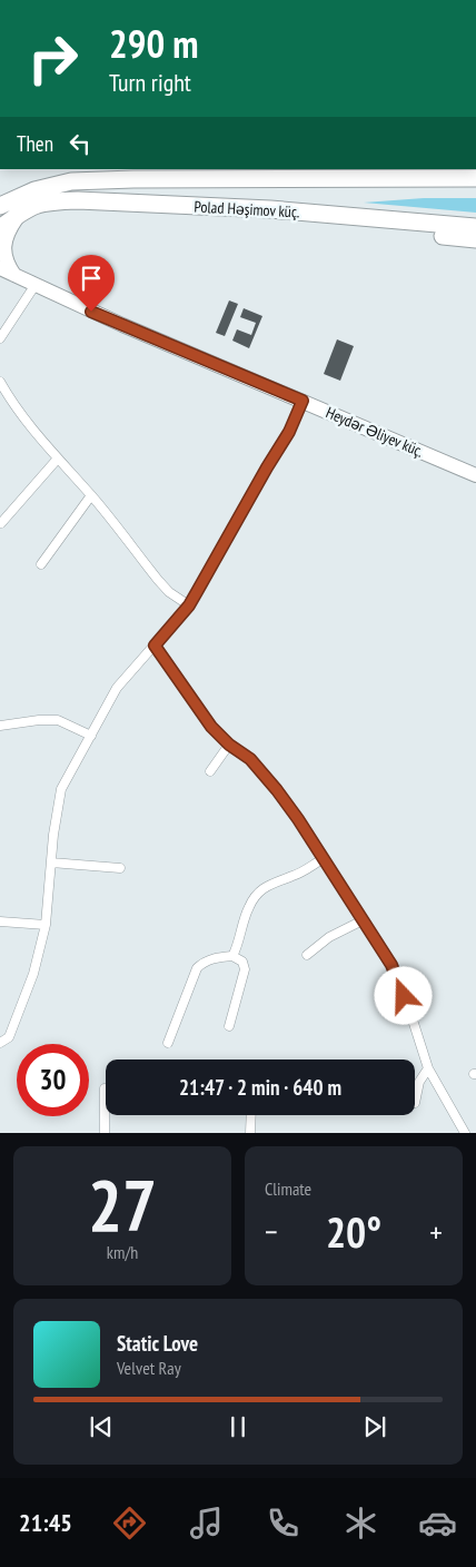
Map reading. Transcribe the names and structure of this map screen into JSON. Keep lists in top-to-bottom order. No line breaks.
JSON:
{"streets":{"highway":["Polad Həşimov küç."],"main road":["Heydər Əliyev küç."]},"page":{"turn":["290 m","Turn right"],"then":"Then","limit":"30","trip":"21:47 · 2 min · 640 m","tile":[["27","km/h"],"Climate"],"heat":["−","20°","+"],"song":["Static Love","Velvet Ray"],"tabs":"21:45"}}
